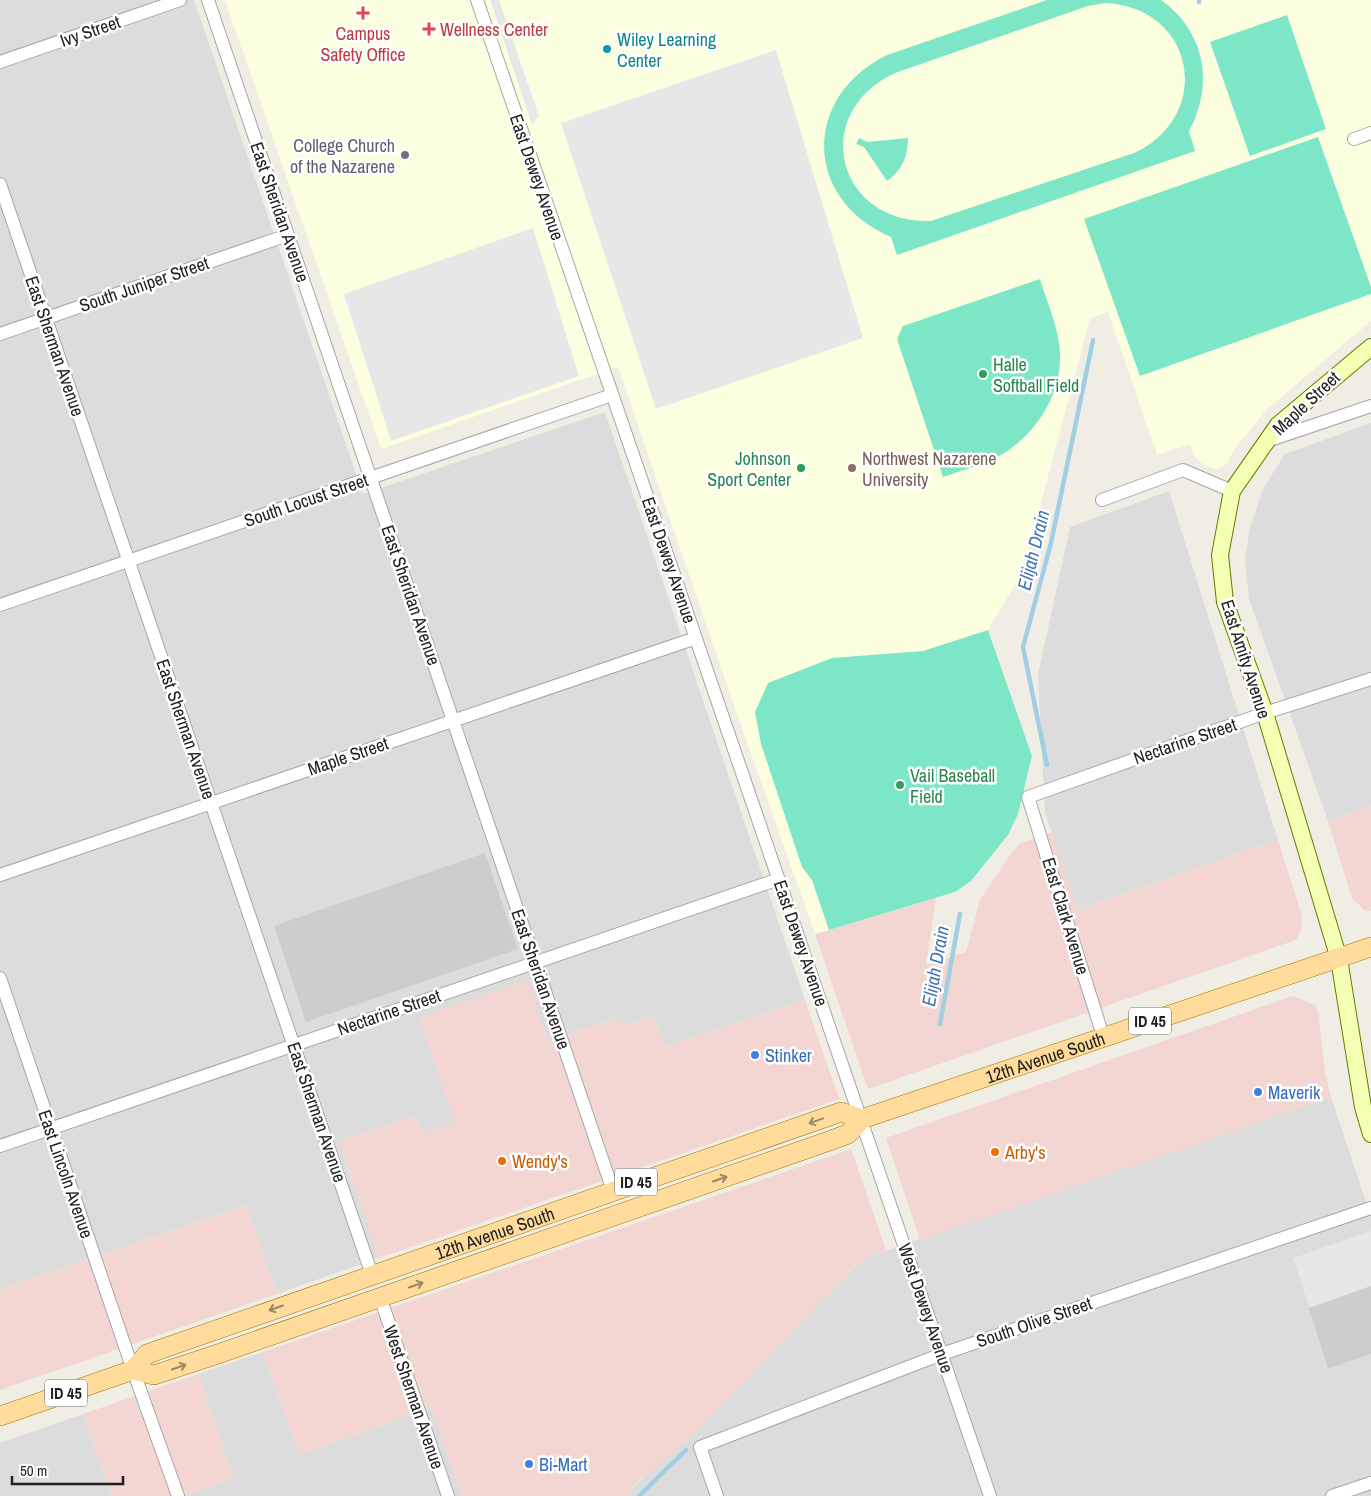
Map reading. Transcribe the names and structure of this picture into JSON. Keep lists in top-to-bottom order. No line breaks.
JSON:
{"streets":{"main road":["Maple Street","East Amity Avenue","ID 45","12th Avenue South"],"street":["Ivy Street","East Dewey Avenue","East Sheridan Avenue","South Juniper Street","East Sherman Avenue","South Locust Street","Nectarine Street","East Clark Avenue","East Lincoln Avenue","West Dewey Avenue","South Olive Street","West Sherman Avenue"]},"crossings":[["East Dewey Avenue","Maple Street"],["East Dewey Avenue","South Locust Street"],["East Dewey Avenue","Nectarine Street"],["East Dewey Avenue","12th Avenue South"],["East Dewey Avenue","West Dewey Avenue"],["East Sheridan Avenue","South Juniper Street"],["East Sheridan Avenue","Maple Street"],["East Sheridan Avenue","South Locust Street"],["East Sheridan Avenue","Nectarine Street"],["East Sheridan Avenue","12th Avenue South"],["South Juniper Street","East Sherman Avenue"],["East Sherman Avenue","Maple Street"],["East Sherman Avenue","South Locust Street"],["East Sherman Avenue","Nectarine Street"],["East Sherman Avenue","12th Avenue South"],["Maple Street","East Amity Avenue"],["East Amity Avenue","Nectarine Street"],["East Amity Avenue","12th Avenue South"],["Nectarine Street","East Clark Avenue"],["Nectarine Street","East Lincoln Avenue"],["East Clark Avenue","12th Avenue South"],["12th Avenue South","East Lincoln Avenue"],["12th Avenue South","West Dewey Avenue"],["12th Avenue South","West Sherman Avenue"],["West Dewey Avenue","South Olive Street"]],"water":["Elijah Drain"],"places":{"health":["Campus Safety Office","Wellness Center"],"other":["Wiley Learning Center","College Church of the Nazarene","Halle Softball Field","Johnson Sport Center","Northwest Nazarene University","Vail Baseball Field","Stinker","Maverik","Arby's","Wendy's","Bi-Mart"]},"scale_bar":"50 m"}
